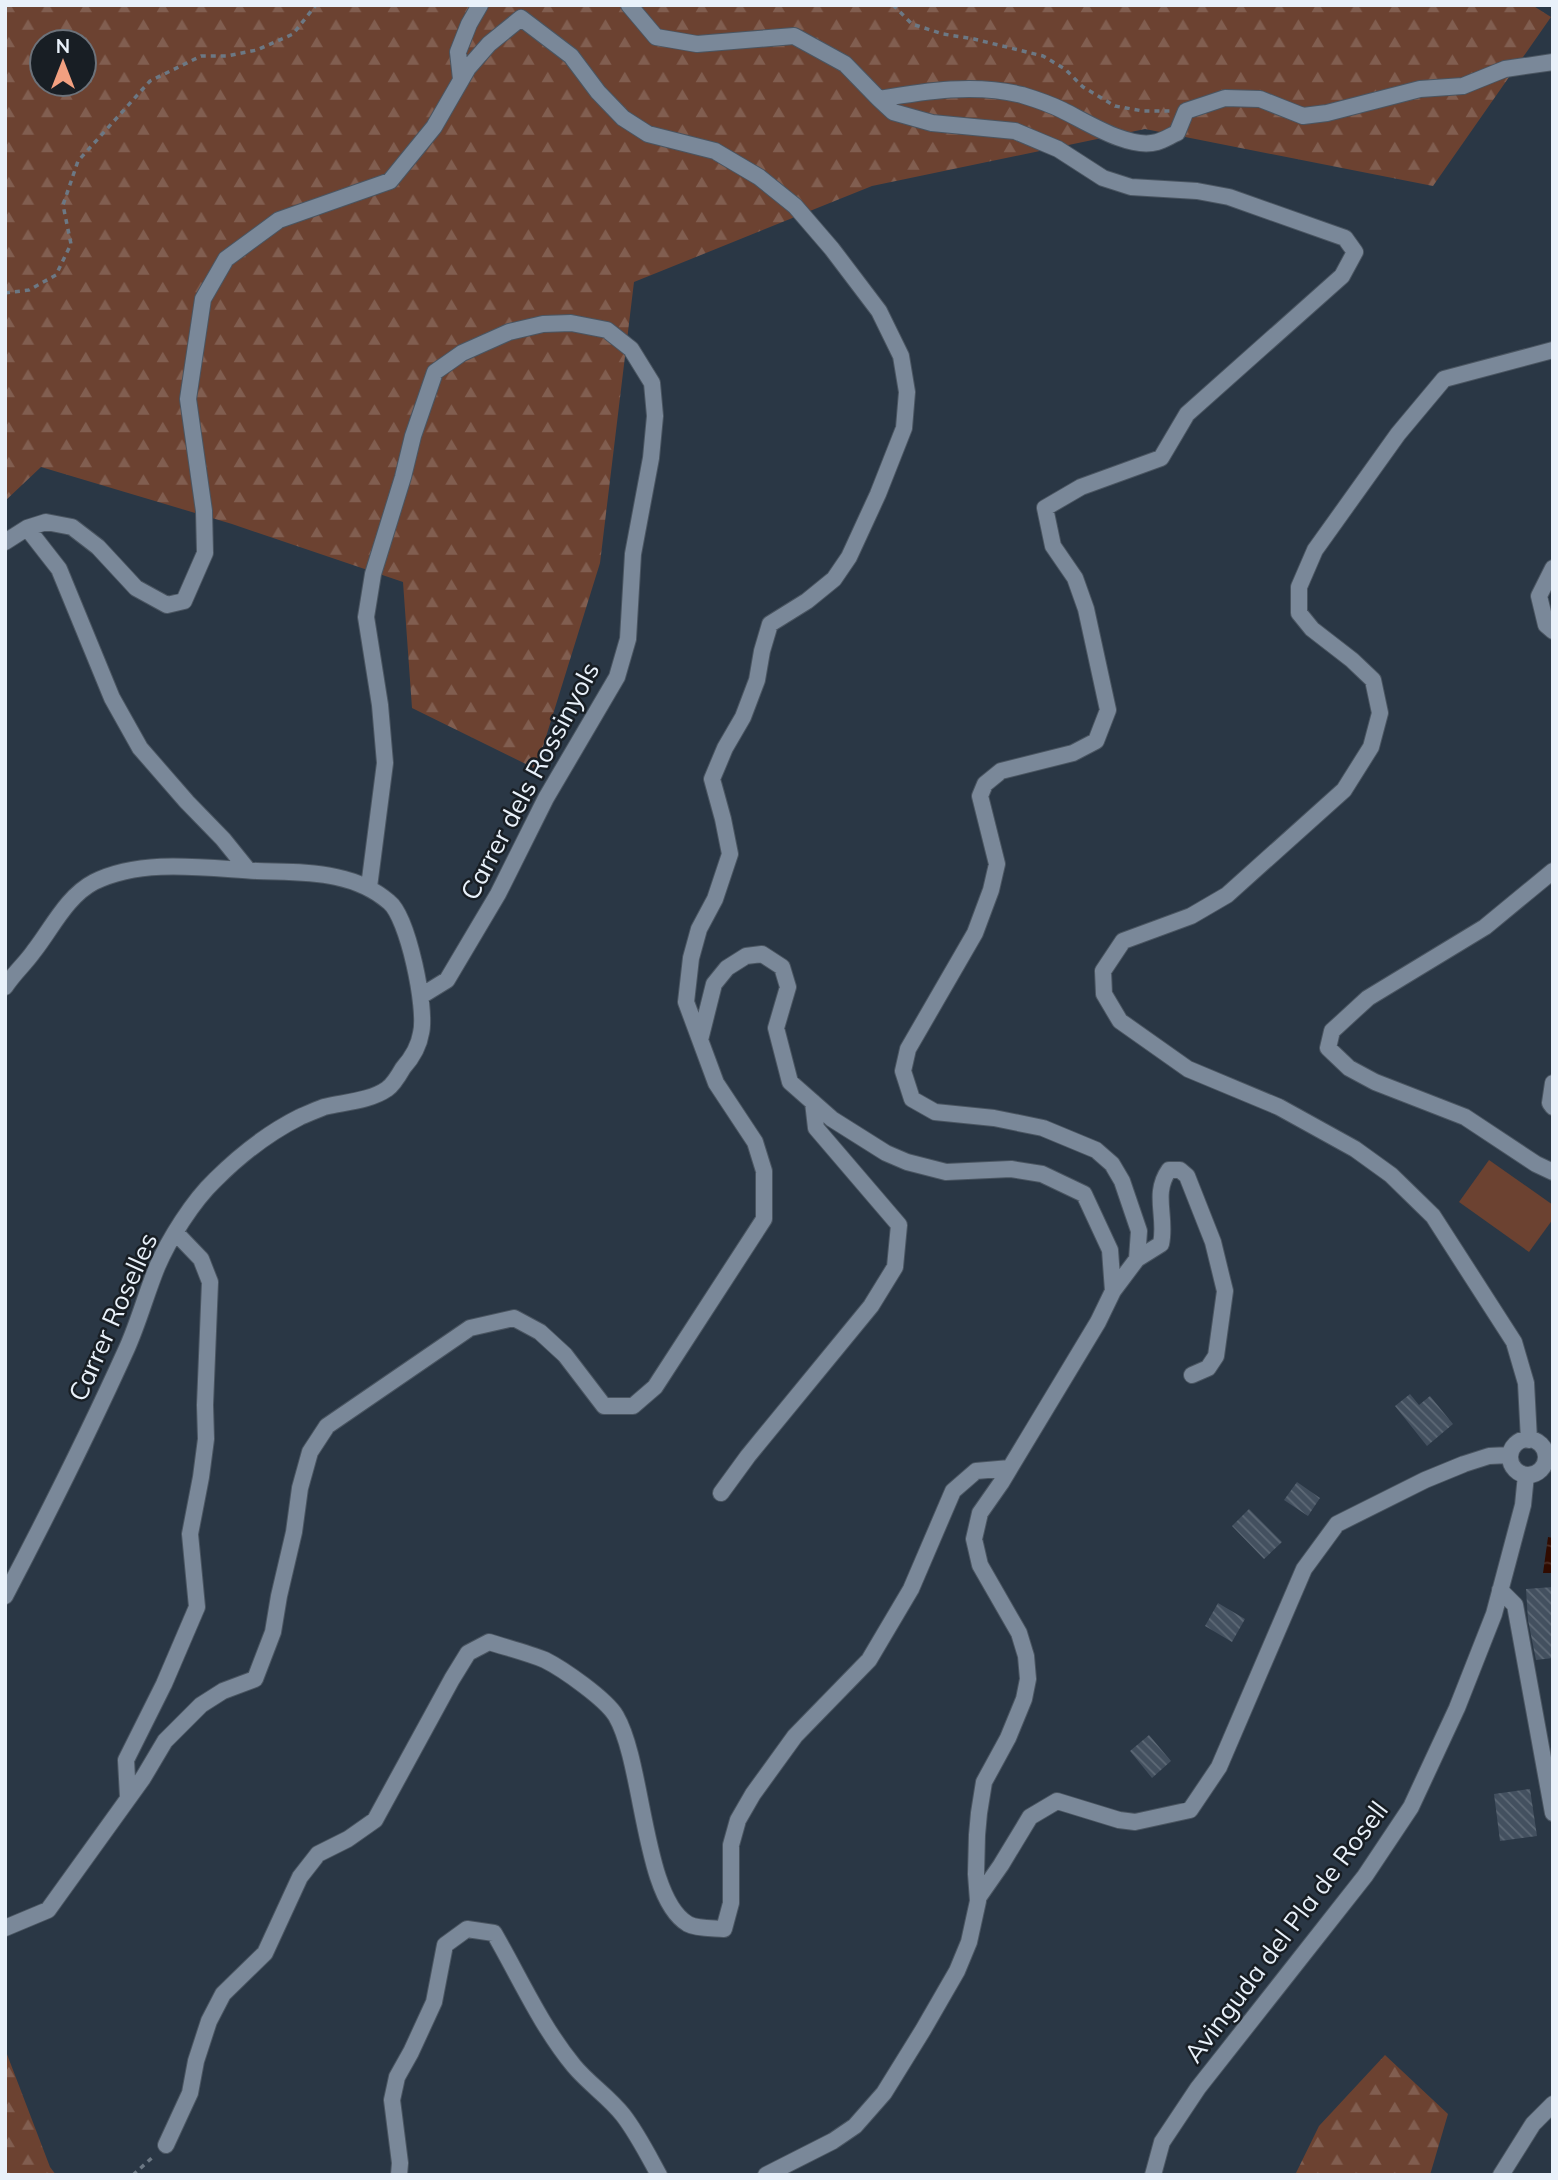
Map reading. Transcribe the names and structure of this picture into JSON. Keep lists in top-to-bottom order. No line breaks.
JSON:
{"streets":{"street":["Carrer dels Rossinyols","Carrer Roselles","Avinguda del Pla de Rosell"]},"crossings":[["Carrer dels Rossinyols","Carrer Roselles"]],"north":"top"}
